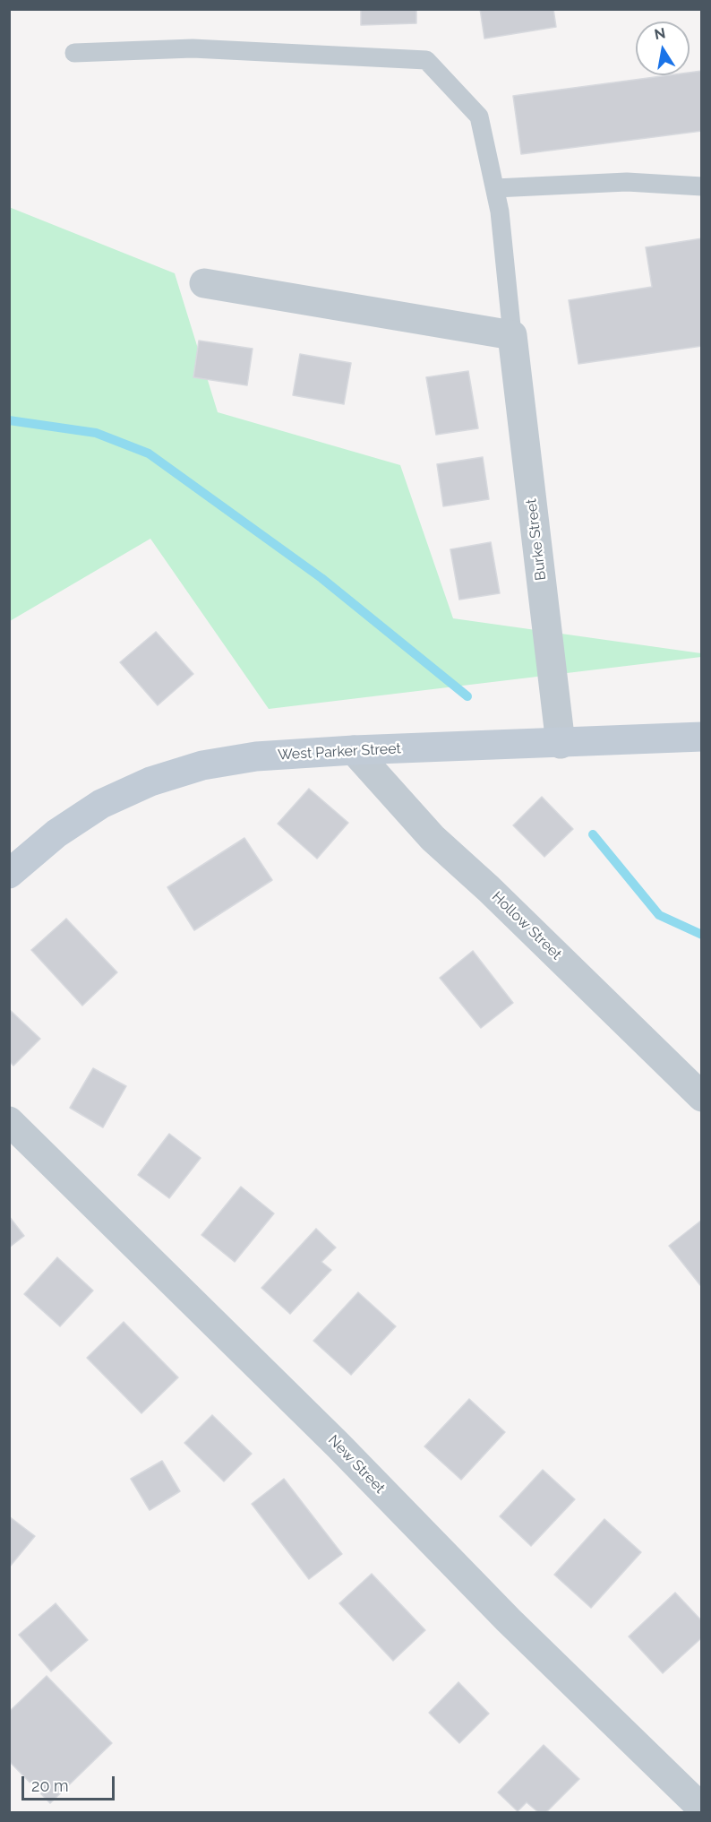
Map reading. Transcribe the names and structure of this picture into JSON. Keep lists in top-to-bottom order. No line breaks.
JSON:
{"streets":{"street":["Burke Street","West Parker Street","Hollow Street","New Street"]},"crossings":[["Burke Street","West Parker Street"],["West Parker Street","Hollow Street"]],"scale_bar":"20 m","north":"top"}
